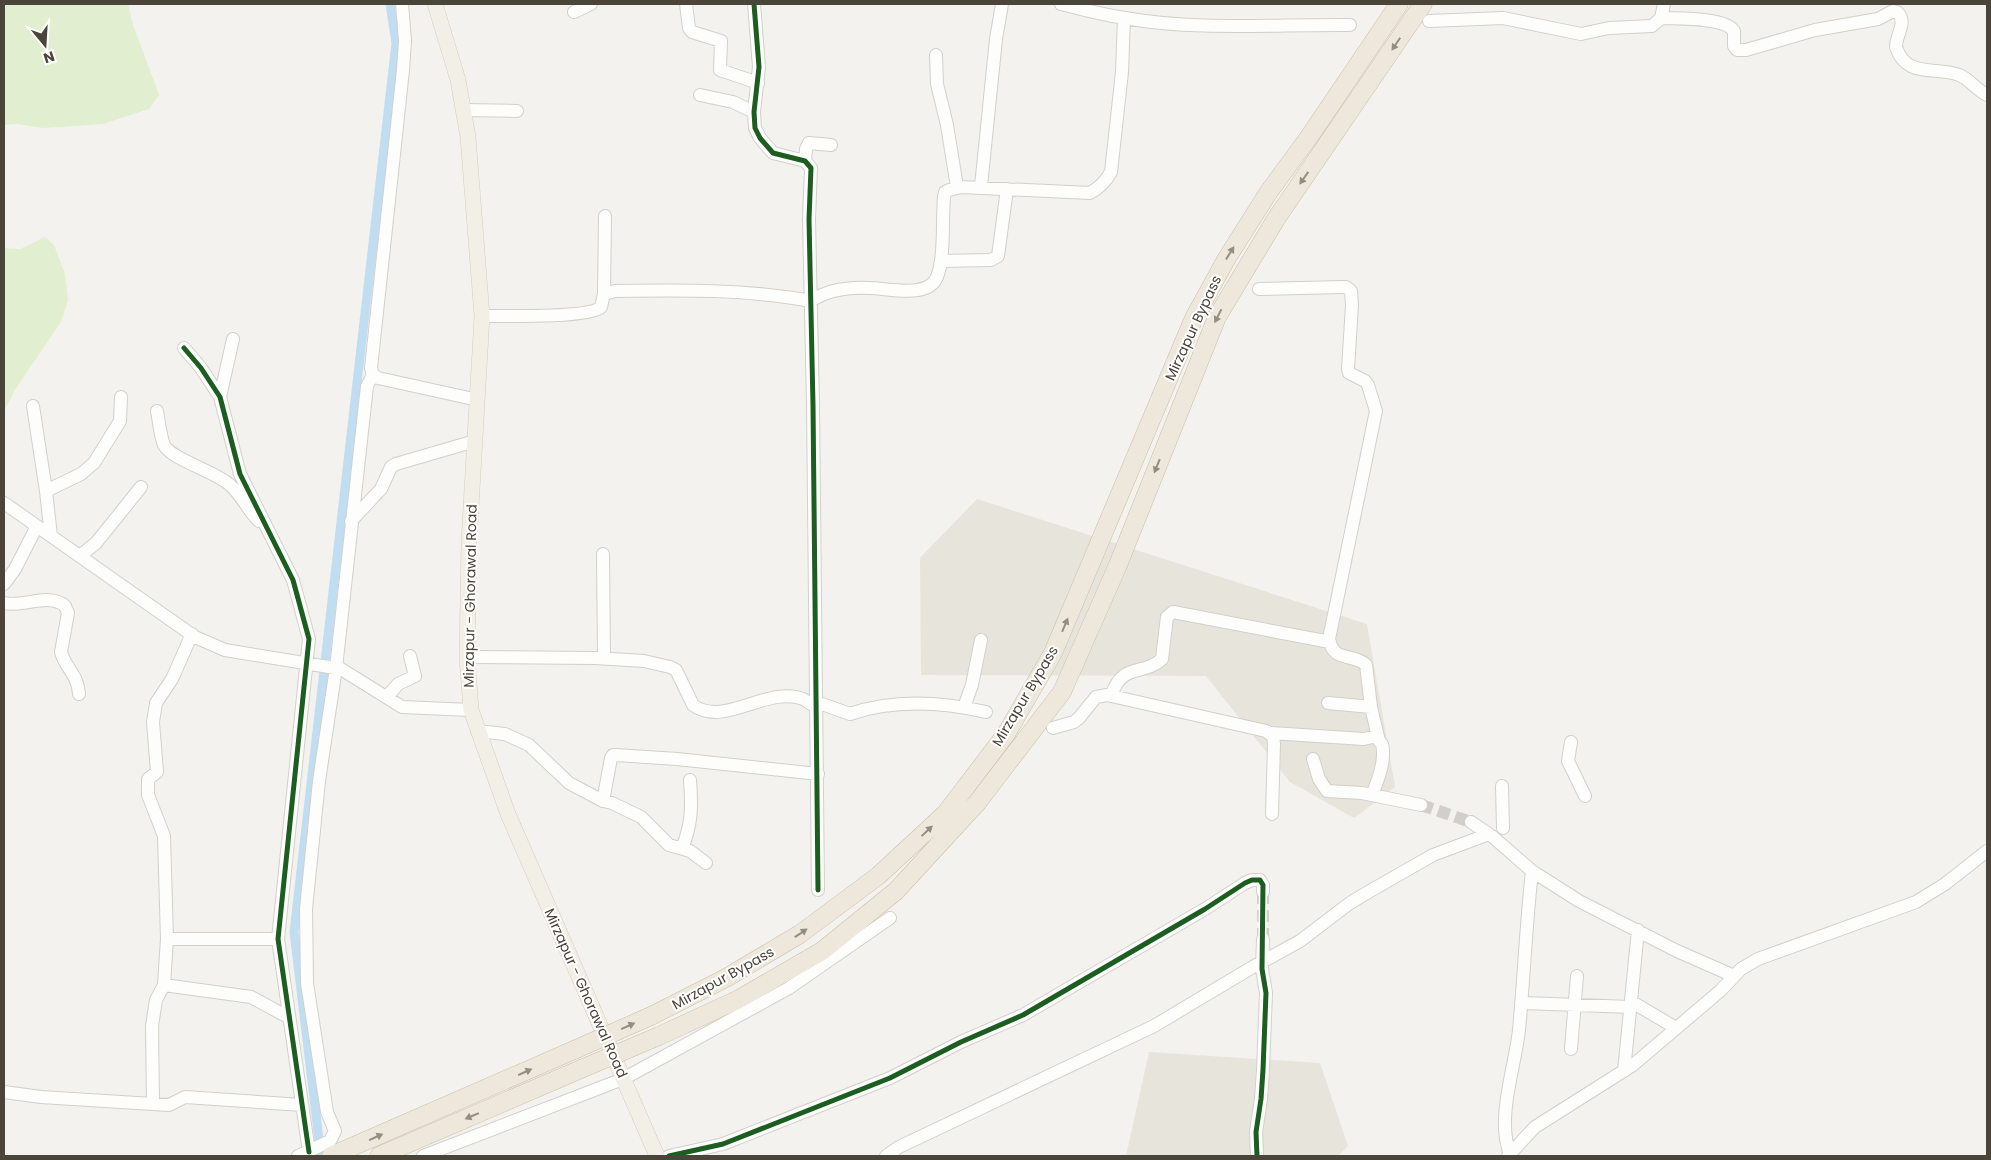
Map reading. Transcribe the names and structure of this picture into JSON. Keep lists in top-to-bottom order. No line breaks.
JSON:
{"streets":{"highway":["Mirzapur Bypass"],"main road":["Mirzapur - Ghorawal Road"]},"north":"bottom"}
